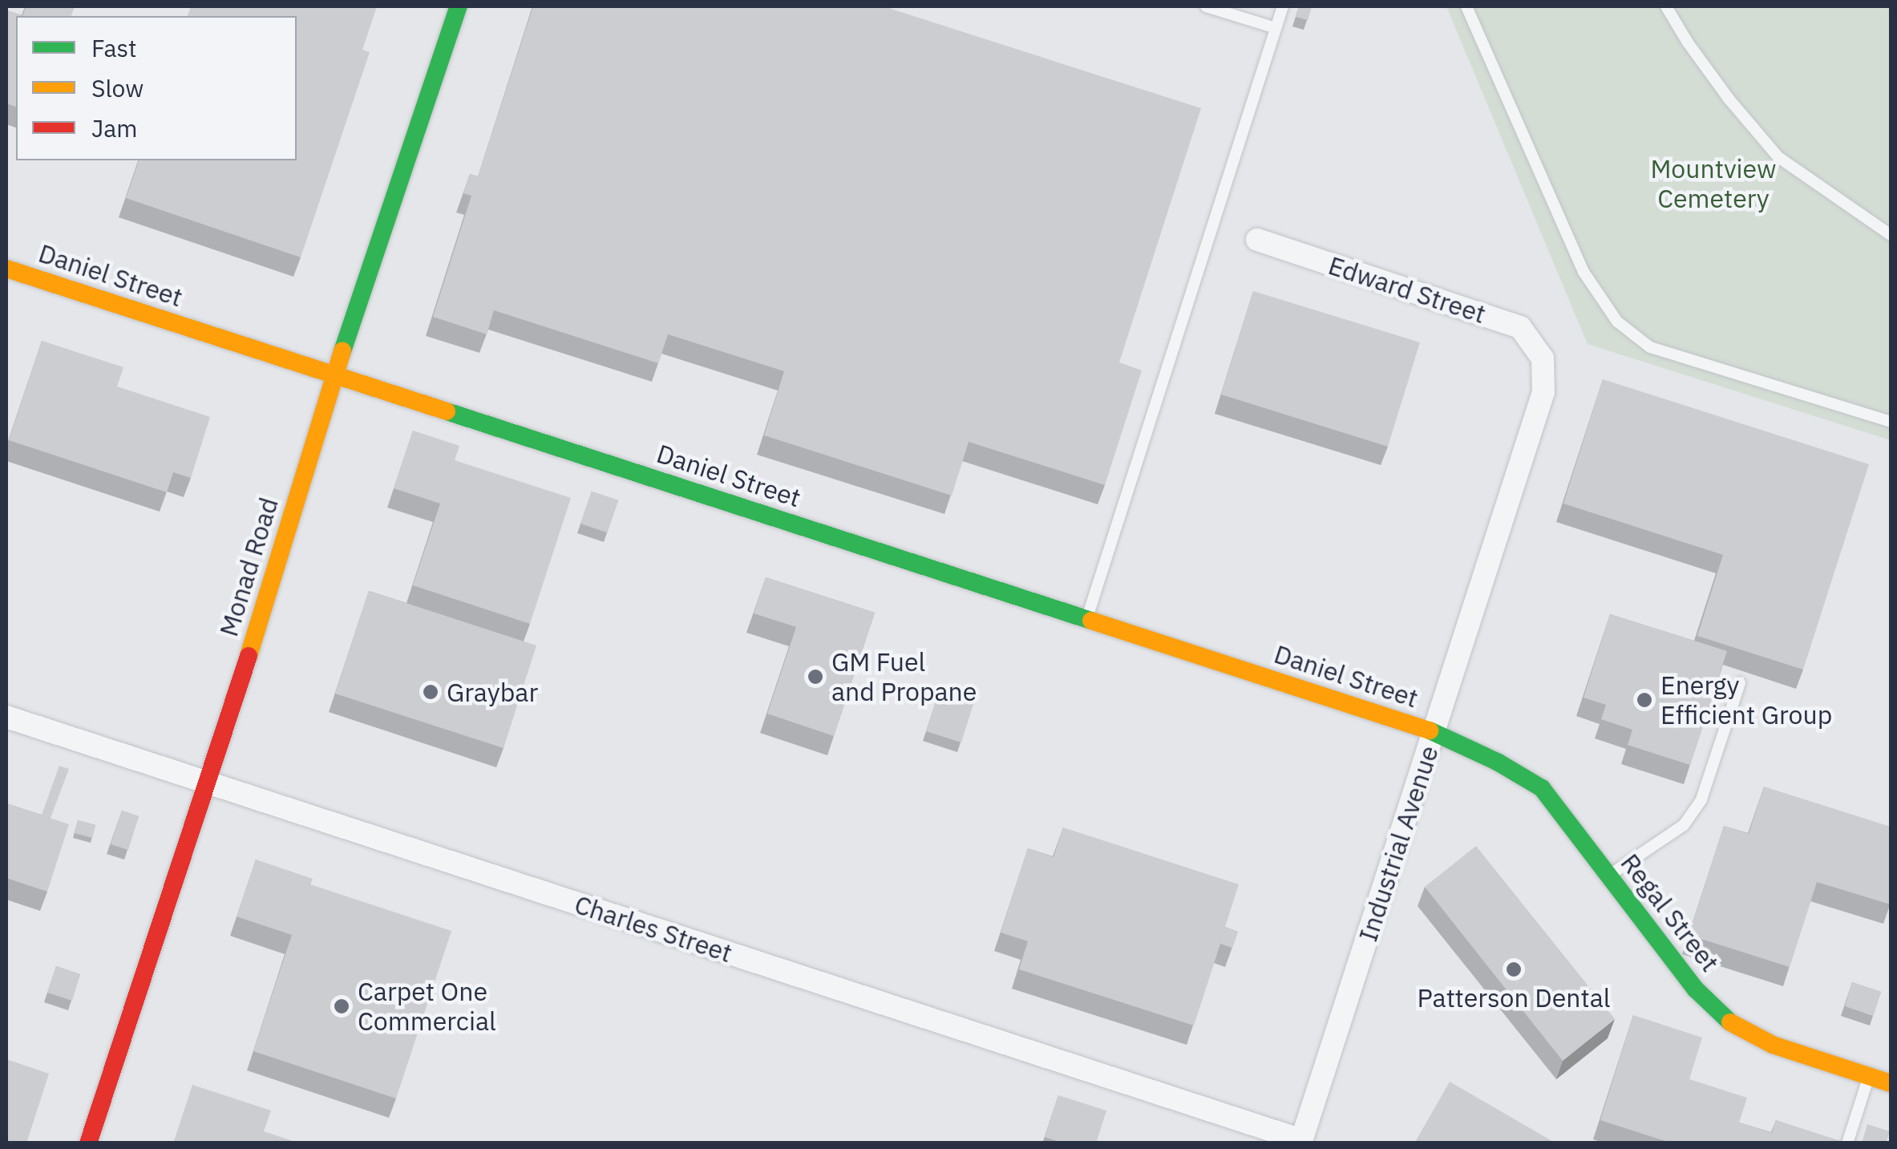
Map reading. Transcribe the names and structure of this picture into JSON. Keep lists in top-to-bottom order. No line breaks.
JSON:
{"streets":{"street":["Daniel Street","Edward Street","Monad Road","Industrial Avenue","Regal Street","Charles Street"]},"crossings":[["Daniel Street","Monad Road"],["Daniel Street","Industrial Avenue"],["Daniel Street","Regal Street"],["Edward Street","Industrial Avenue"],["Monad Road","Charles Street"],["Industrial Avenue","Regal Street"],["Industrial Avenue","Charles Street"]],"parks":["Mountview Cemetery"],"places":["GM Fuel and Propane","Graybar","Energy Efficient Group","Patterson Dental","Carpet One Commercial"],"legend":["Fast","Slow","Jam"]}
